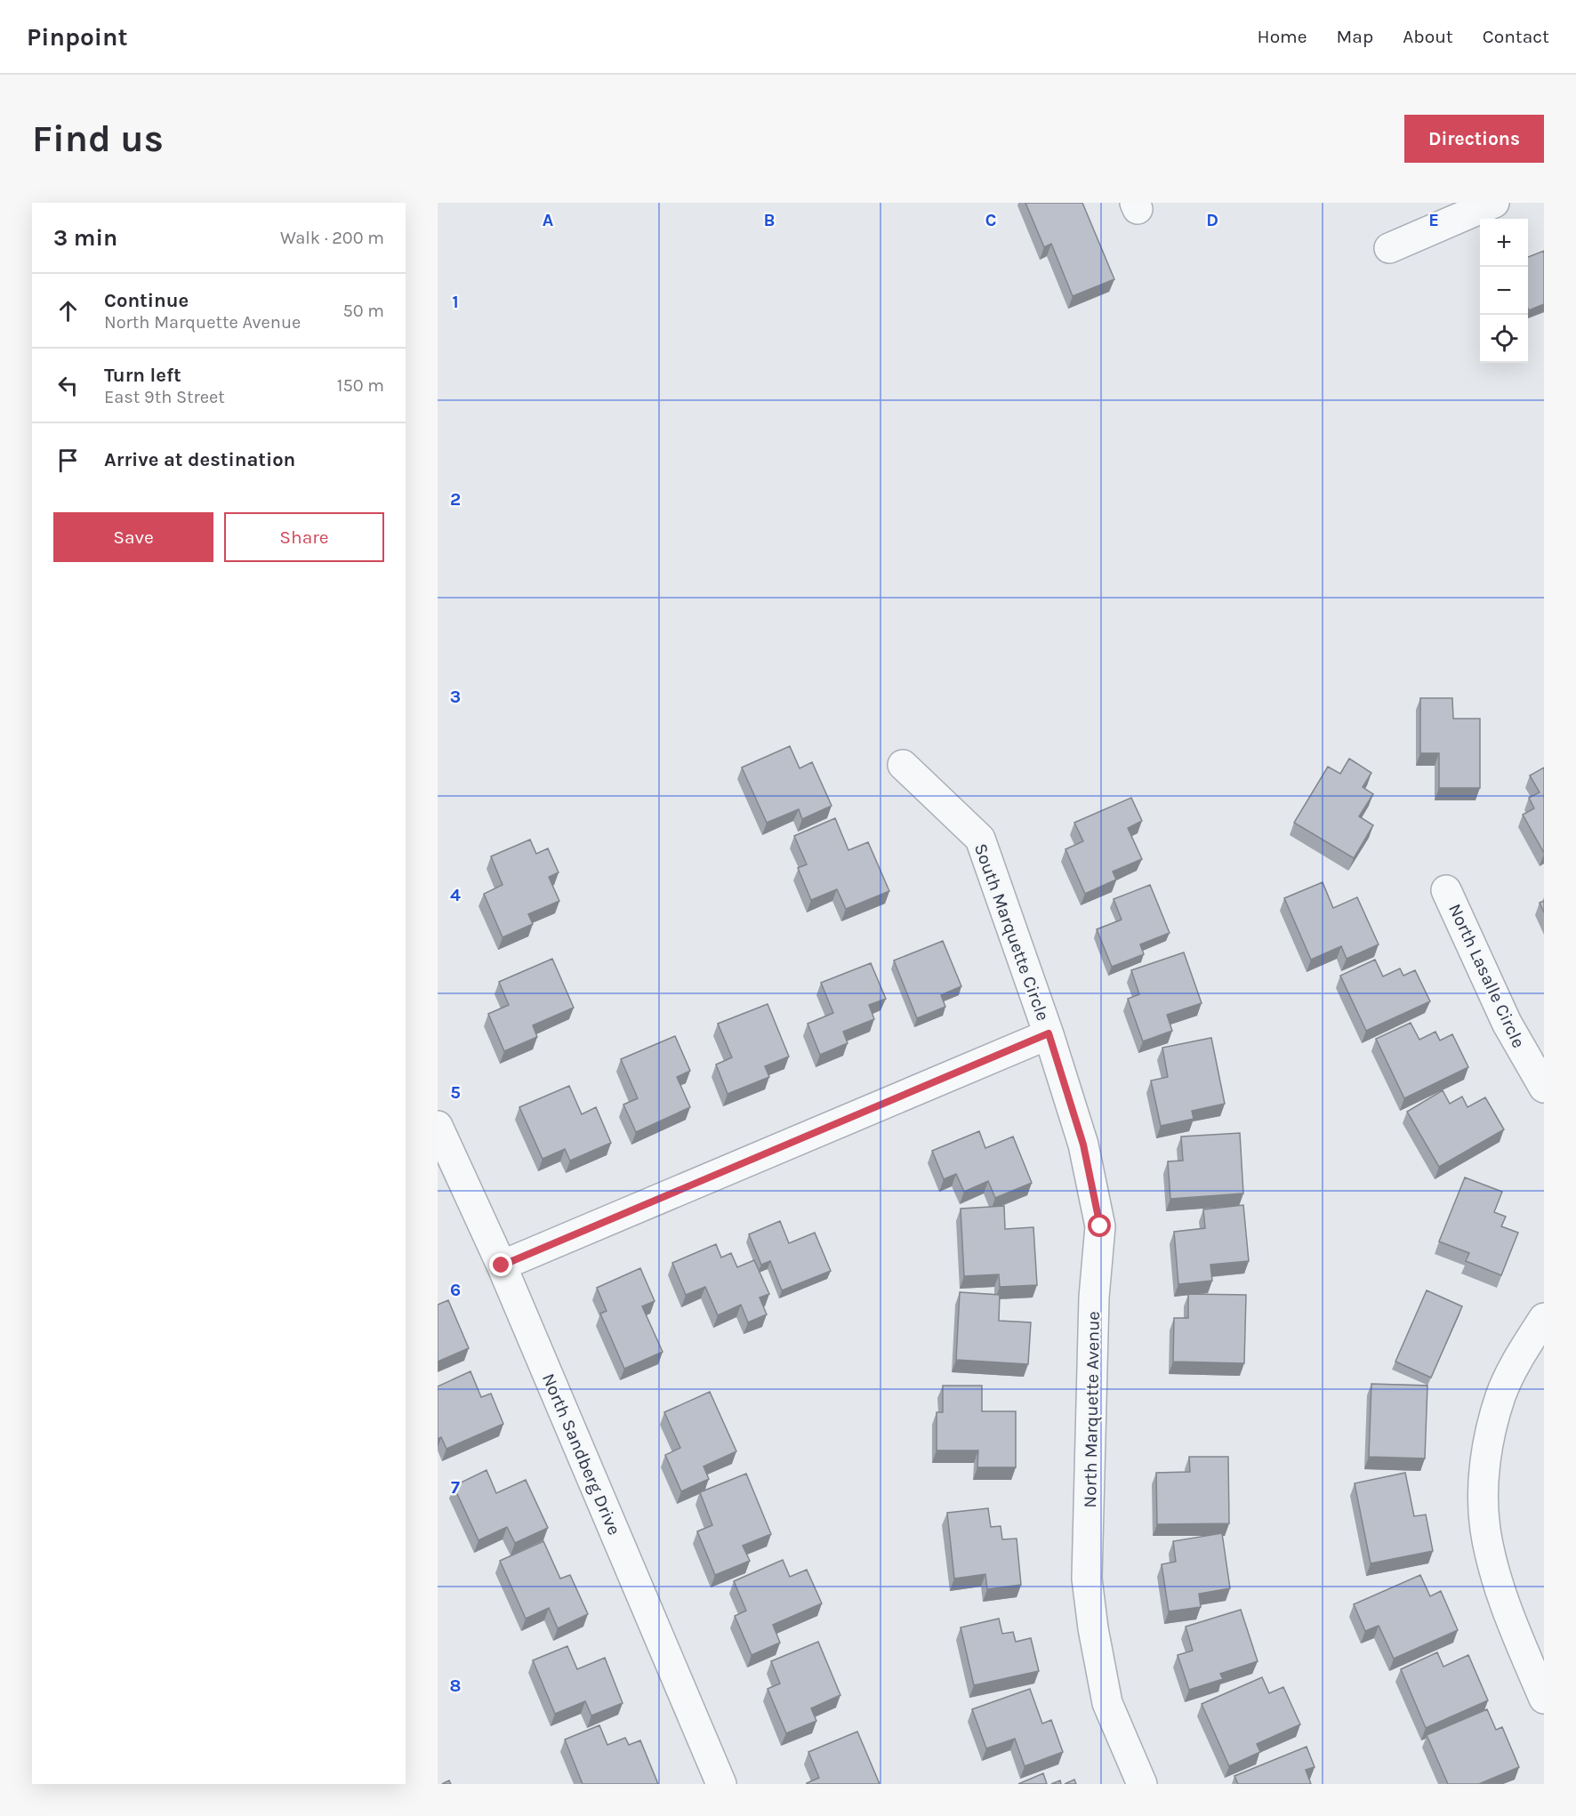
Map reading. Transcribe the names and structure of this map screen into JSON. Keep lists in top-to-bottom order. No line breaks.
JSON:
{"streets":{"street":["South Marquette Circle","North Lasalle Circle","North Marquette Avenue","North Sandberg Drive"]},"crossings":[["South Marquette Circle","North Marquette Avenue"]],"page":{"header":"Pinpoint","nav":["Home","Map","About","Contact"],"buttons":["Directions",["Save","Share"]],"title":"Find us","heading":["3 min","Walk · 200 m"],"map_buttons":["+","−"],"list":[["Continue","North Marquette Avenue","50 m"],["Turn left","East 9th Street","150 m"],"Arrive at destination"]},"grid":{"columns":["A","B","C","D","E"],"rows":["1","2","3","4","5","6","7","8"]}}
